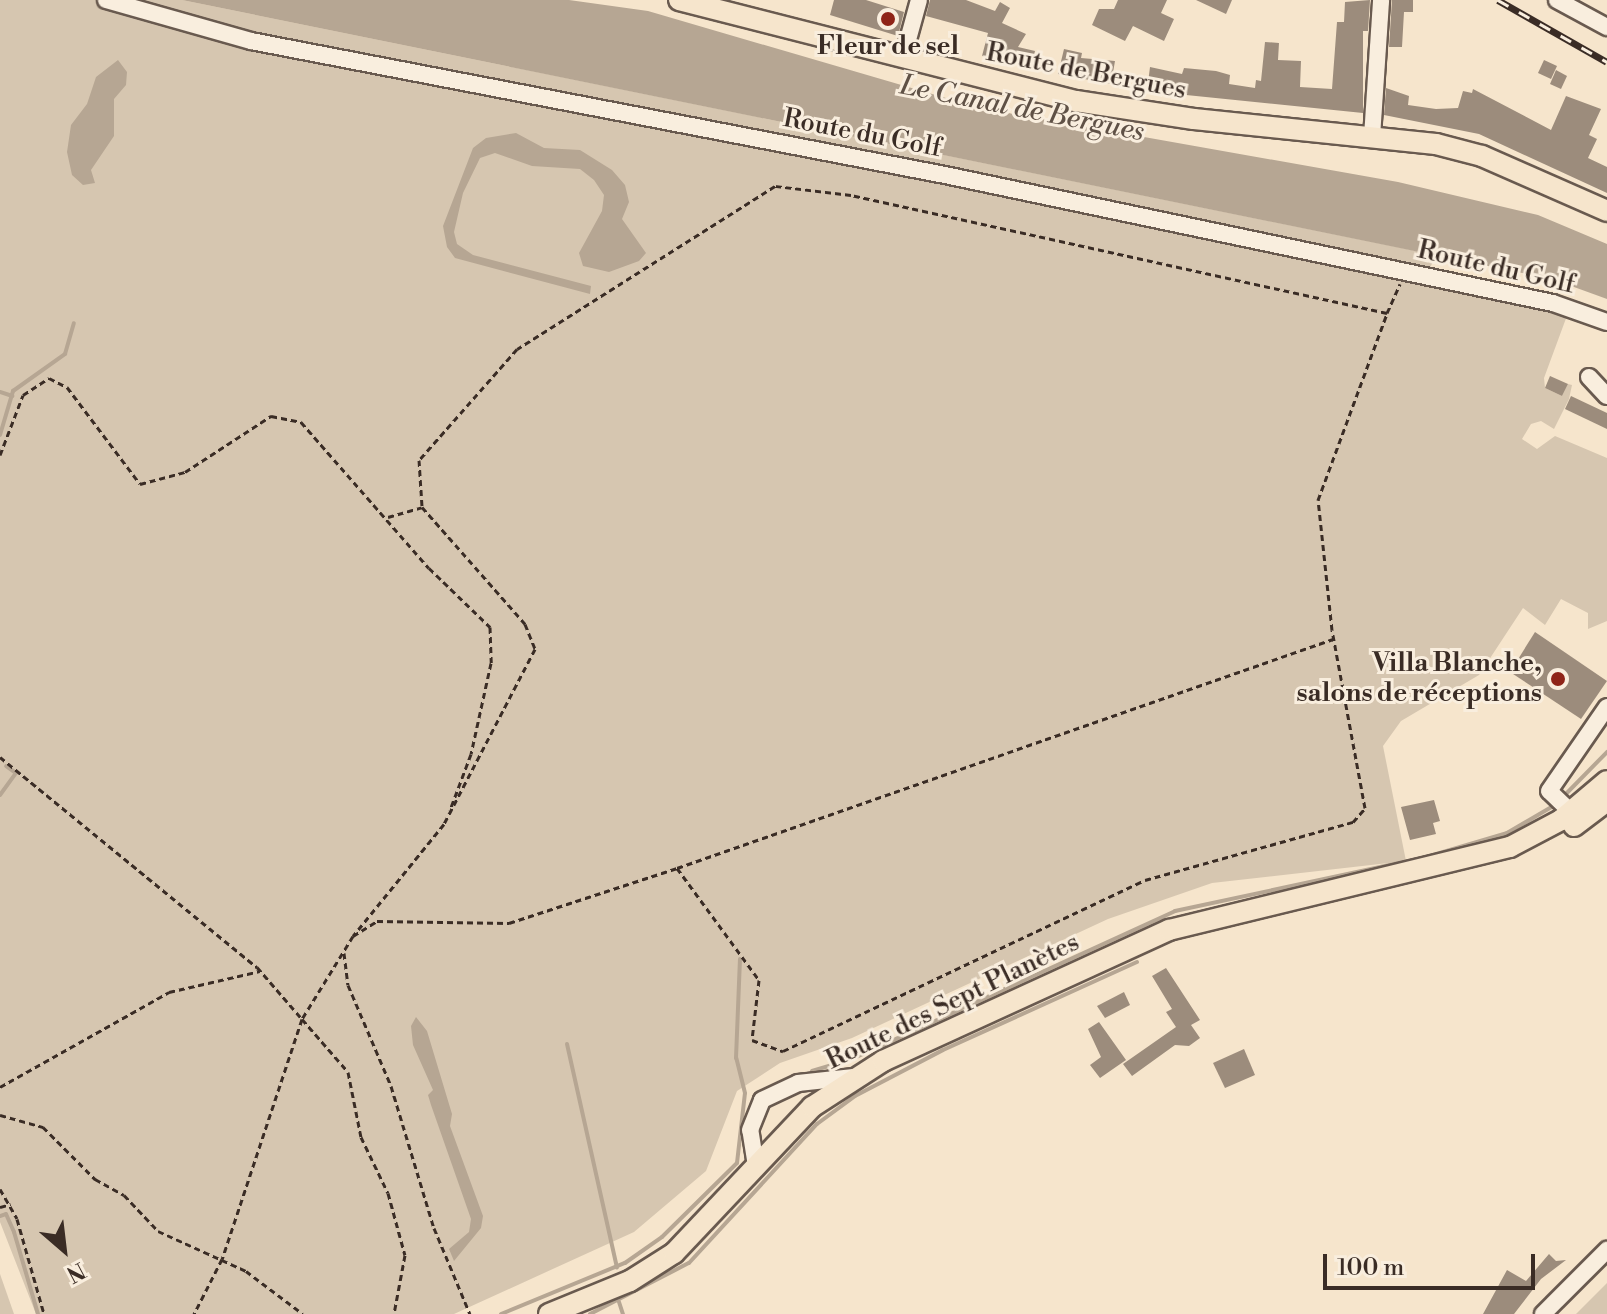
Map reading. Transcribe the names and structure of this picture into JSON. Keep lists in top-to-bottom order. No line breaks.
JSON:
{"streets":{"main road":["Route de Bergues","Route des Sept Planètes"],"street":["Route du Golf"]},"water":["Le Canal de Bergues"],"places":["Fleur de sel","Villa Blanche, salons de réceptions"],"scale_bar":"100 m","north":"bottom right"}
